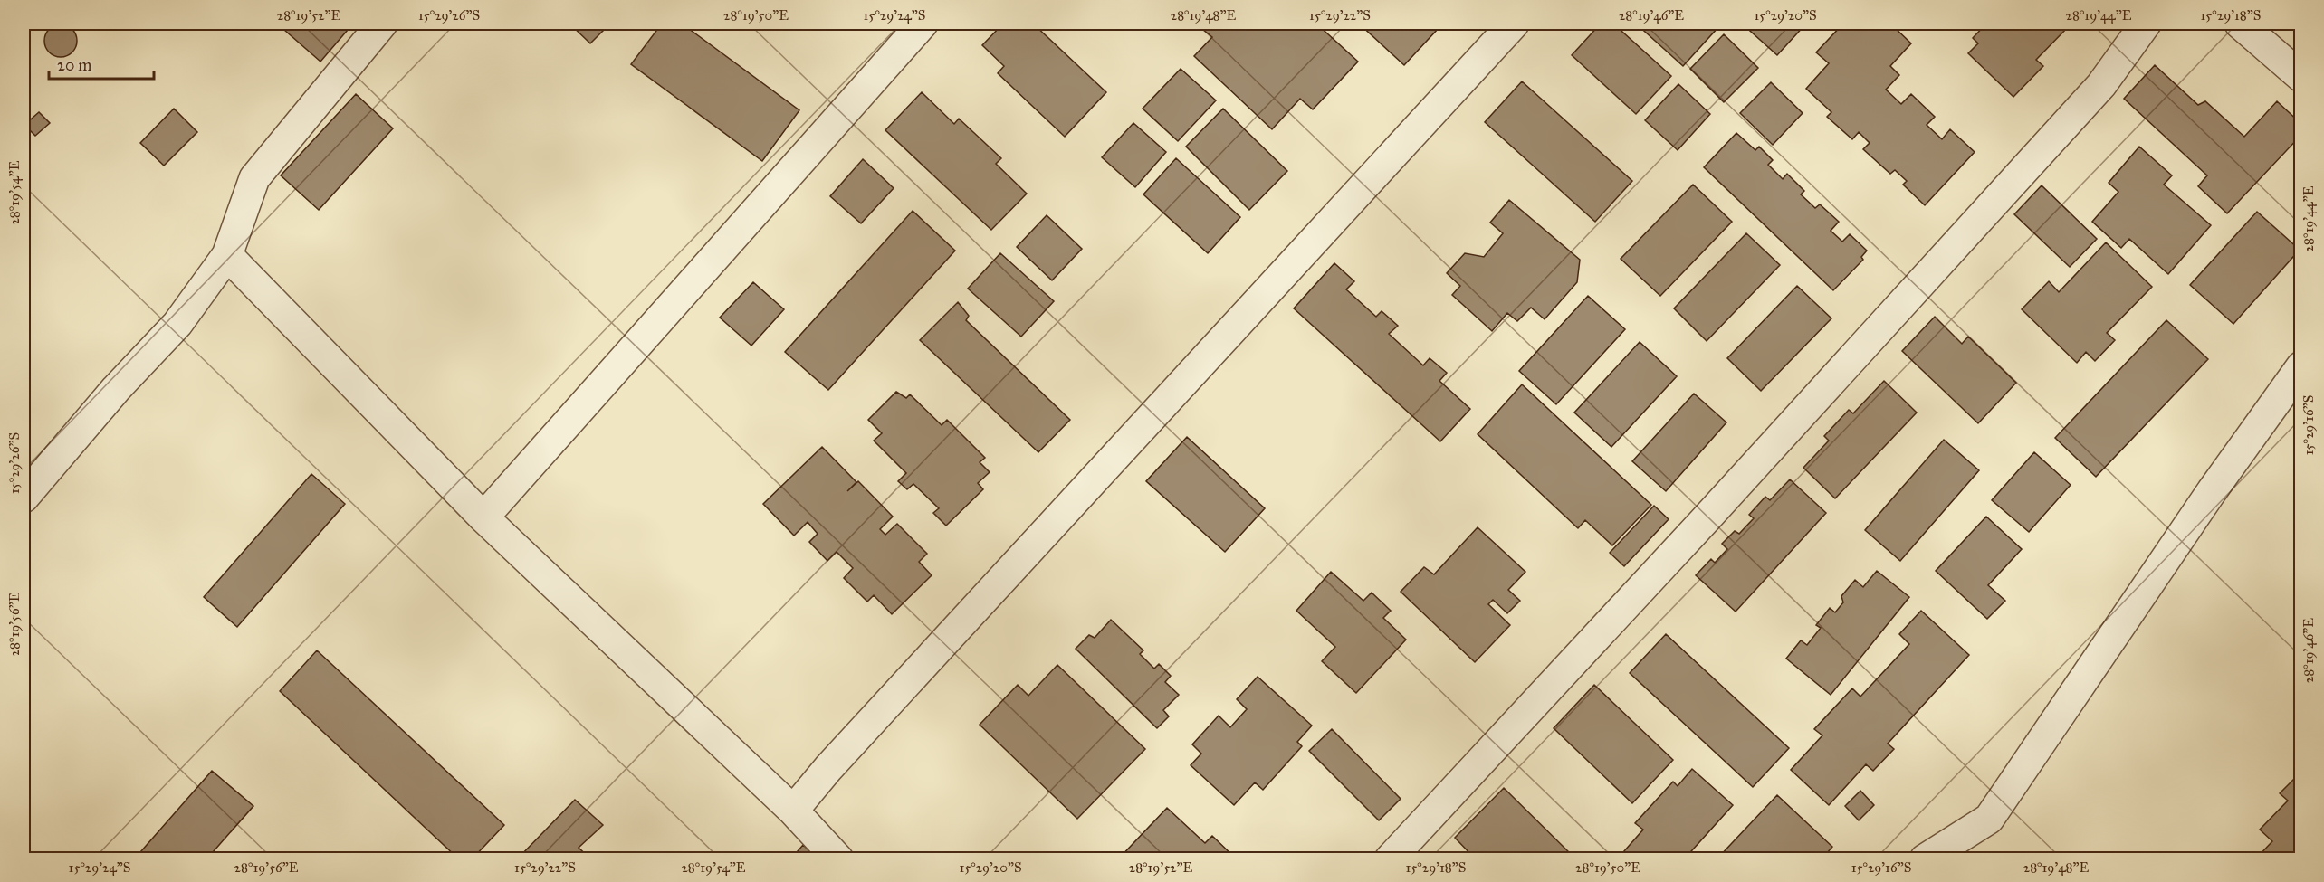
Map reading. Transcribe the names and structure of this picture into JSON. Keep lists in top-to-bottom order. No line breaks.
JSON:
{"scale_bar":"20 m","coordinates":["28°19'52\"E","15°29'26\"S","28°19'50\"E","15°29'24\"S","28°19'48\"E","15°29'22\"S","28°19'46\"E","15°29'20\"S","28°19'44\"E","15°29'18\"S","28°19'54\"E","15°29'16\"S","28°19'56\"E"]}
